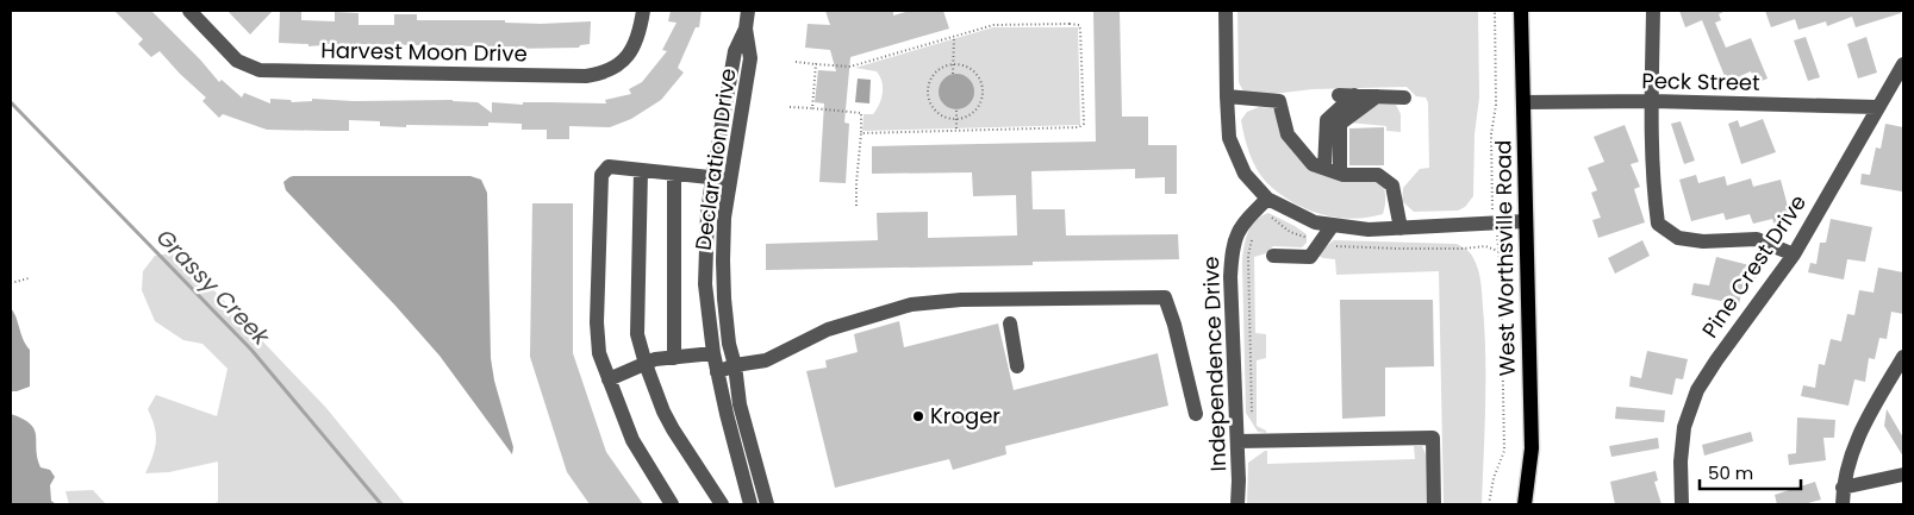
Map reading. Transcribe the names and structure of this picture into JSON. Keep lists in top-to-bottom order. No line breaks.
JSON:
{"streets":{"main road":["West Worthsville Road"],"street":["Harvest Moon Drive","Peck Street","Declaration Drive","Pine Crest Drive","Independence Drive"]},"crossings":[["Peck Street","West Worthsville Road"],["Peck Street","Pine Crest Drive"]],"water":["Grassy Creek"],"places":["Kroger"],"scale_bar":"50 m"}
